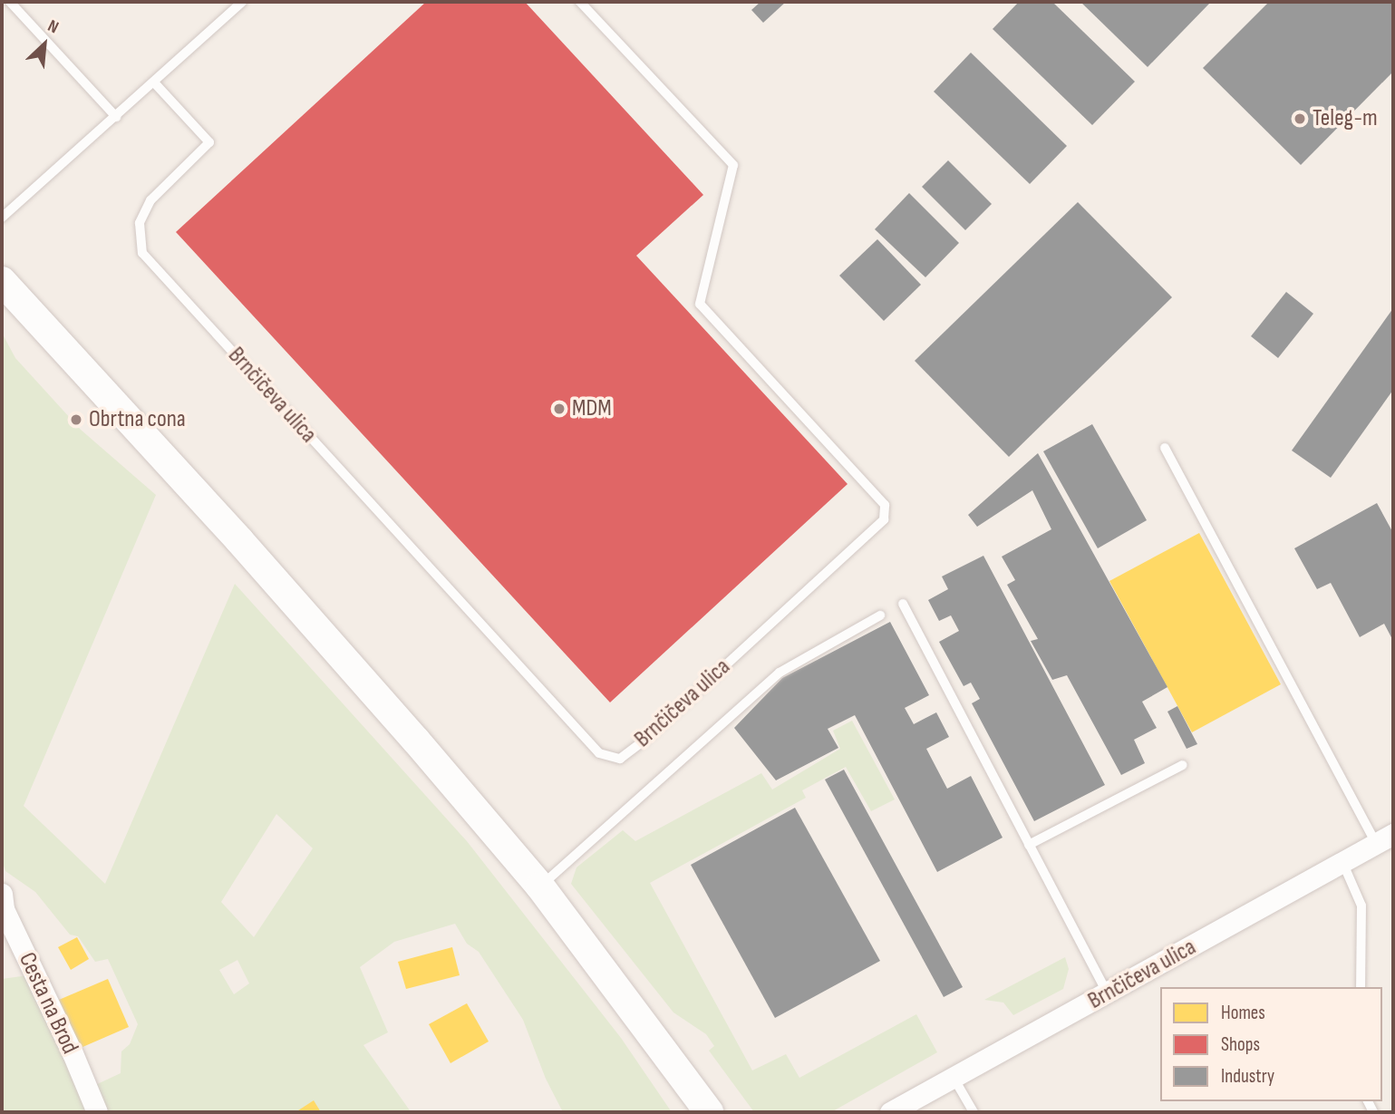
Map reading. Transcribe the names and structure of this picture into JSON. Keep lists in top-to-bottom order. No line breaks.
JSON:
{"streets":{"street":["Brnčičeva ulica","Cesta na Brod"]},"places":["Teleg-m","MDM","Obrtna cona"],"legend":["Homes","Shops","Industry"],"north":"top right"}
